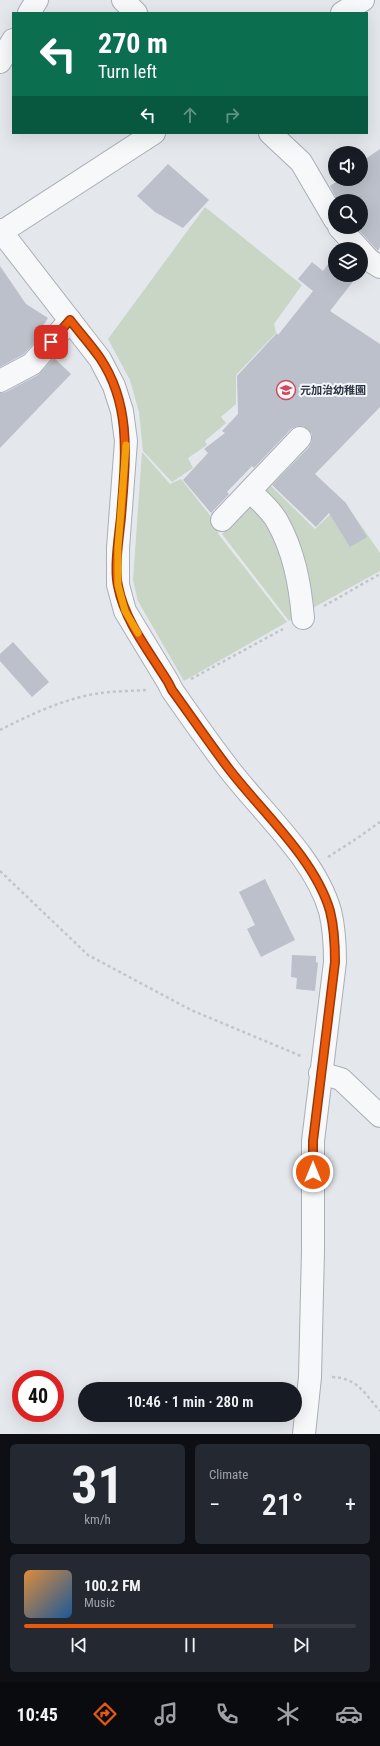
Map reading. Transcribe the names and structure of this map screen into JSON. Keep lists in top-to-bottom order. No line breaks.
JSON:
{"places":{"school or university":["元加治幼稚園"]},"page":{"turn":["270 m","Turn left"],"limit":"40","trip":"10:46 · 1 min · 280 m","tile":[["31","km/h"],"Climate"],"heat":["−","21°","+"],"song":["100.2 FM","Music"],"tabs":"10:45"}}
